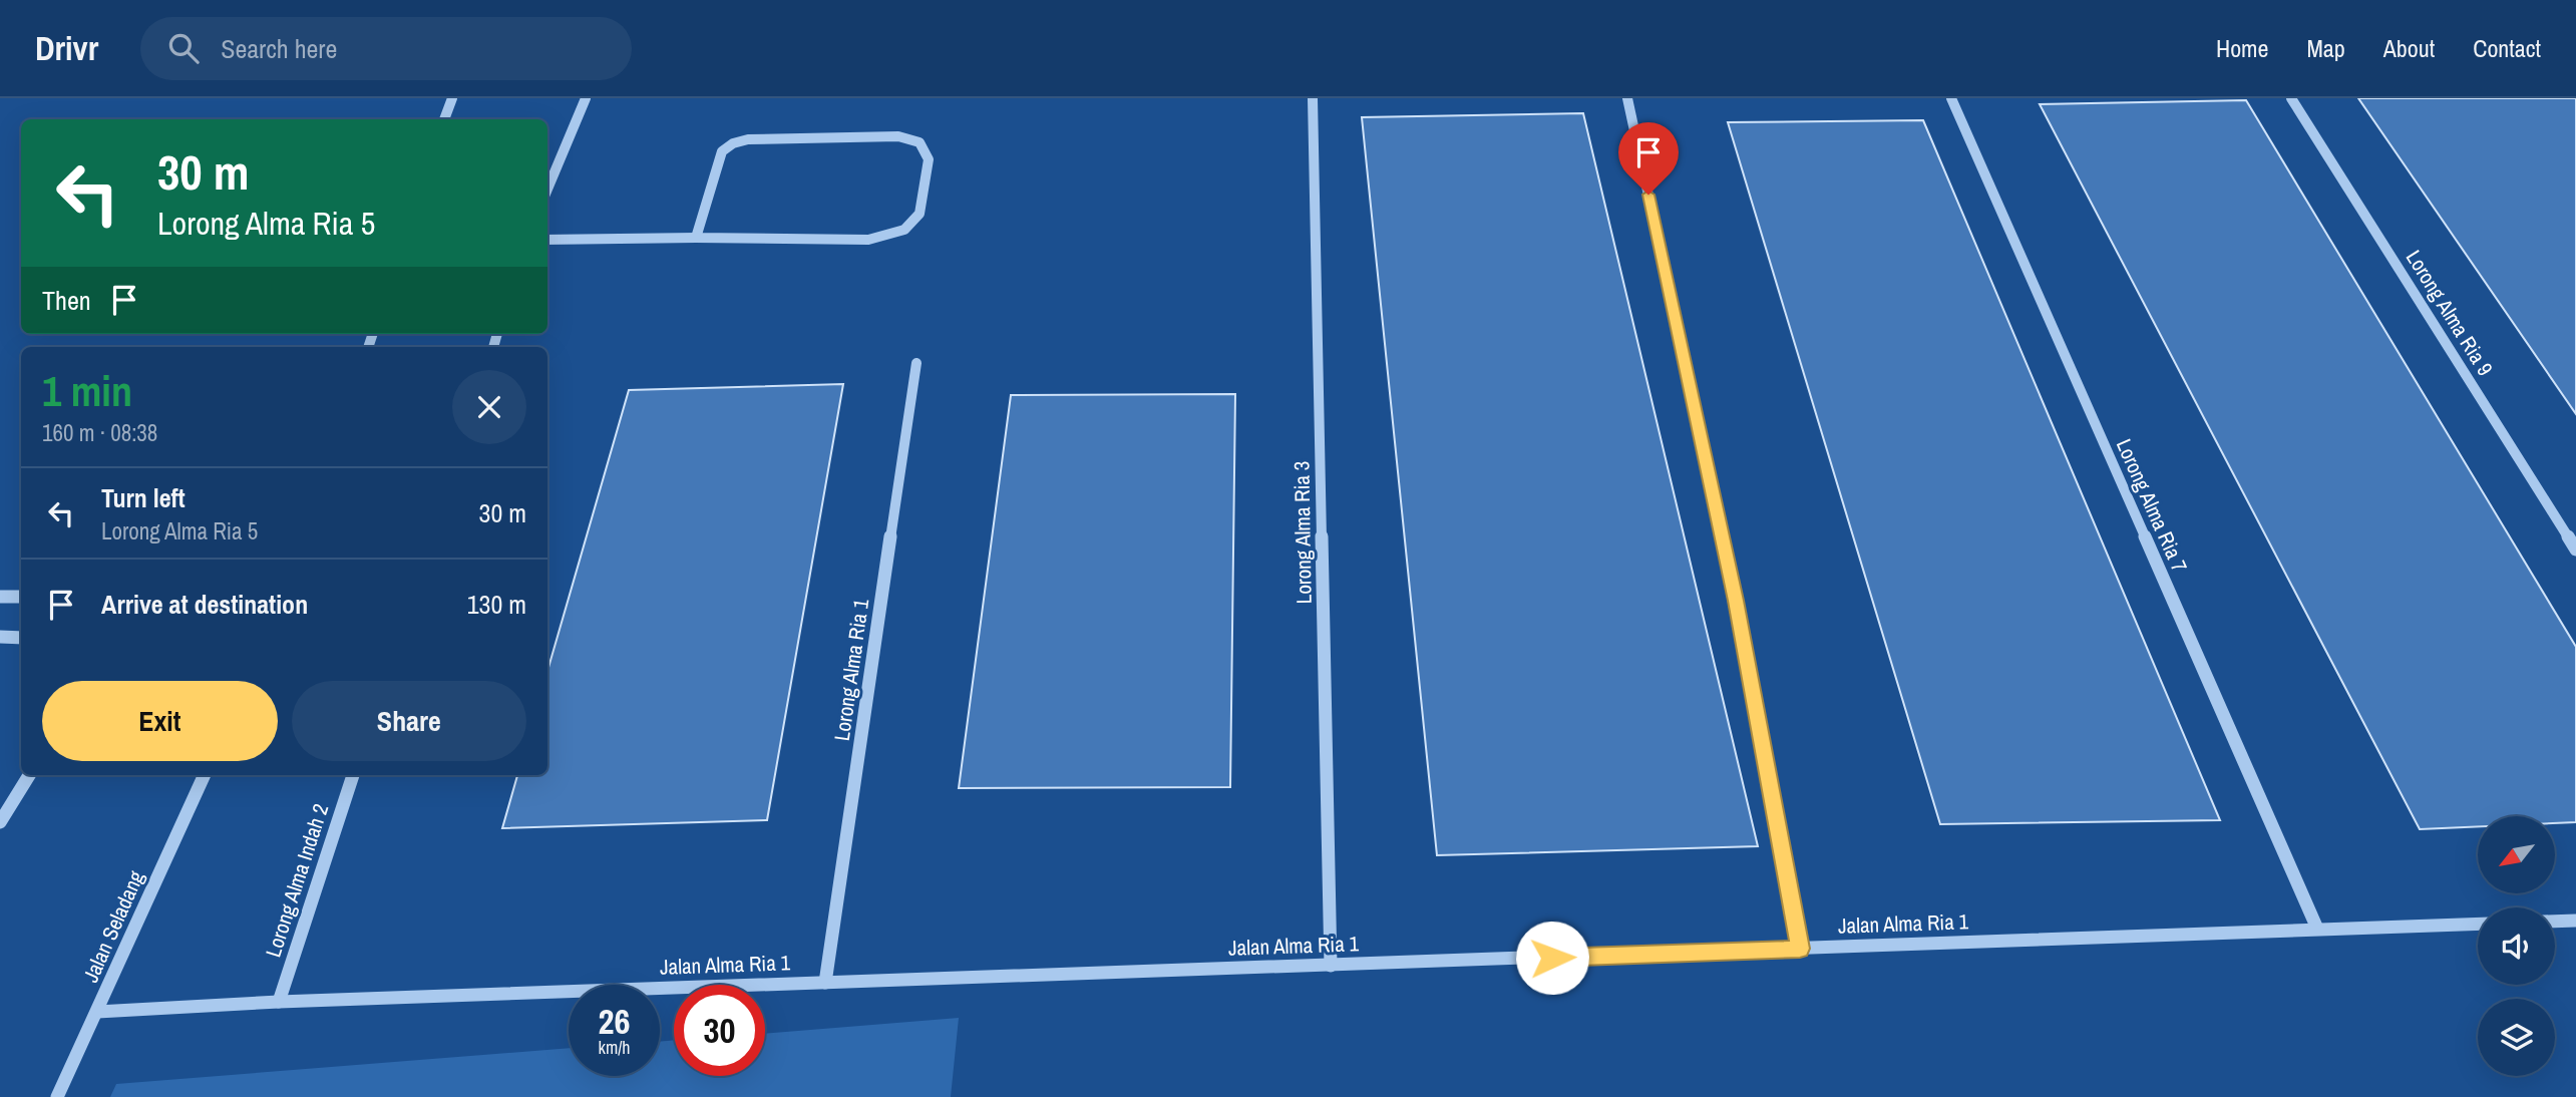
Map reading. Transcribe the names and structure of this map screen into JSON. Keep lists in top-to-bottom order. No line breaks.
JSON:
{"streets":{"street":["Lorong Alma Ria 9","Lorong Alma Ria 7","Lorong Alma Ria 3","Lorong Alma Ria 1","Lorong Alma Indah 2","Jalan Alma Ria 1","Jalan Seladang"]},"crossings":[["Lorong Alma Ria 7","Jalan Alma Ria 1"],["Lorong Alma Ria 3","Jalan Alma Ria 1"],["Lorong Alma Ria 1","Jalan Alma Ria 1"],["Lorong Alma Indah 2","Jalan Alma Ria 1"],["Jalan Alma Ria 1","Jalan Seladang"]],"north":"bottom left","page":{"header":"Drivr","search":"Search here","nav":["Home","Map","About","Contact"],"turn":["30 m","Lorong Alma Ria 5"],"then":"Then","heading":["1 min","160 m · 08:38"],"list":[{"name":"Turn left","note":"Lorong Alma Ria 5","value":"30 m"},{"name":"Arrive at destination","value":"130 m"}],"buttons":["Exit","Share"],"speed":"26 km/h","limit":"30"}}
